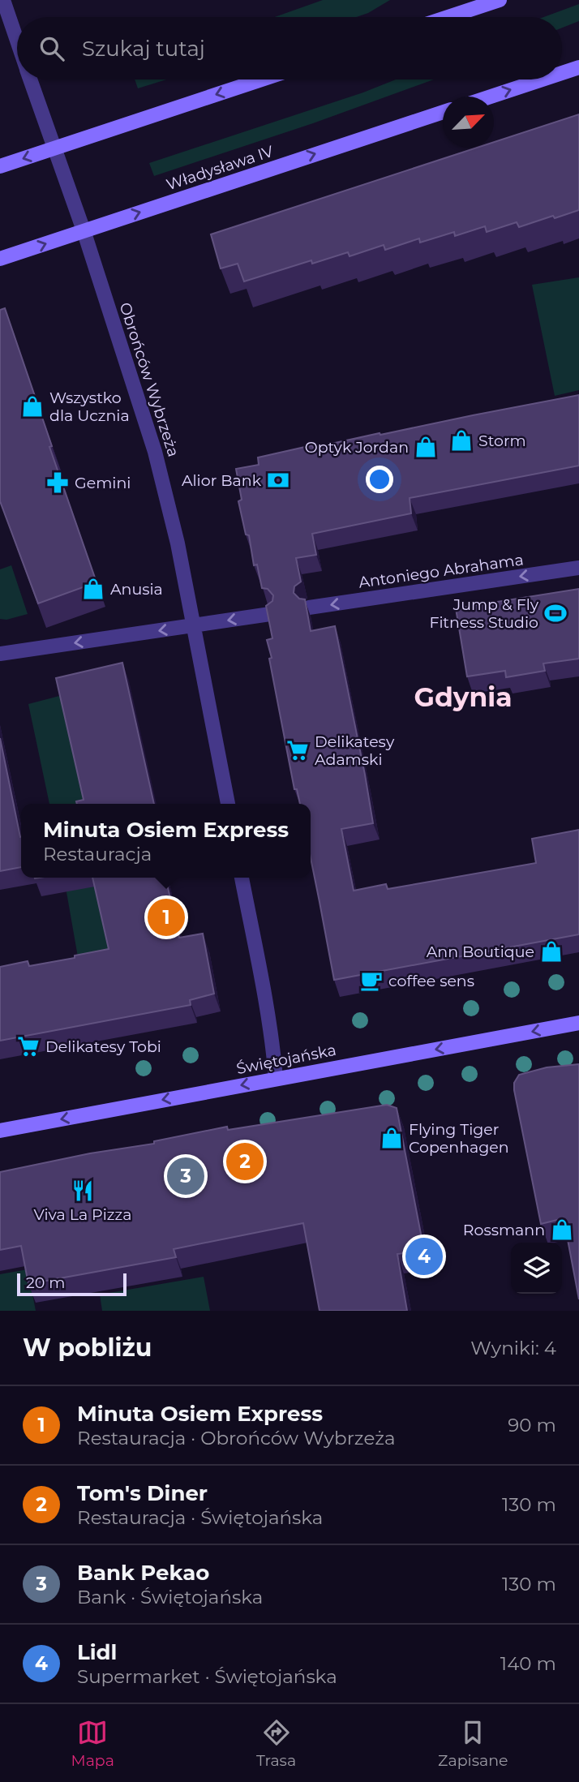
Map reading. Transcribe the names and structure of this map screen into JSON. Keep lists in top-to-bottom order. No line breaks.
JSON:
{"streets":{"main road":["Władysława IV","Świętojańska"],"street":["Obrońców Wybrzeża","Antoniego Abrahama"]},"crossings":[["Władysława IV","Obrońców Wybrzeża"]],"one_way":["Antoniego Abrahama","Świętojańska"],"districts":["Gdynia"],"places":{"shop":["Wszystko dla Ucznia","Storm","Optyk Jordan","Anusia","Ann Boutique","Flying Tiger Copenhagen","Rossmann"],"bank":["Alior Bank"],"pharmacy":["Gemini"],"sports":["Jump & Fly Fitness Studio"],"supermarket":["Delikatesy Adamski","Delikatesy Tobi"],"cafe":["coffee sens"],"restaurant":["Viva La Pizza"]},"scale_bar":"20 m","north":"top right","page":{"search":"Szukaj tutaj","popup":["Minuta Osiem Express","Restauracja"],"pins":["1","2","3","4"],"scale":"20 m","heading":["W pobliżu","Wyniki: 4"],"list":[{"mark":"1","name":"Minuta Osiem Express","note":"Restauracja · Obrońców Wybrzeża","value":"90 m"},{"mark":"2","name":"Tom's Diner","note":"Restauracja · Świętojańska","value":"130 m"},{"mark":"3","name":"Bank Pekao","note":"Bank · Świętojańska","value":"130 m"},{"mark":"4","name":"Lidl","note":"Supermarket · Świętojańska","value":"140 m"}],"nav":["Mapa","Trasa","Zapisane"]}}
